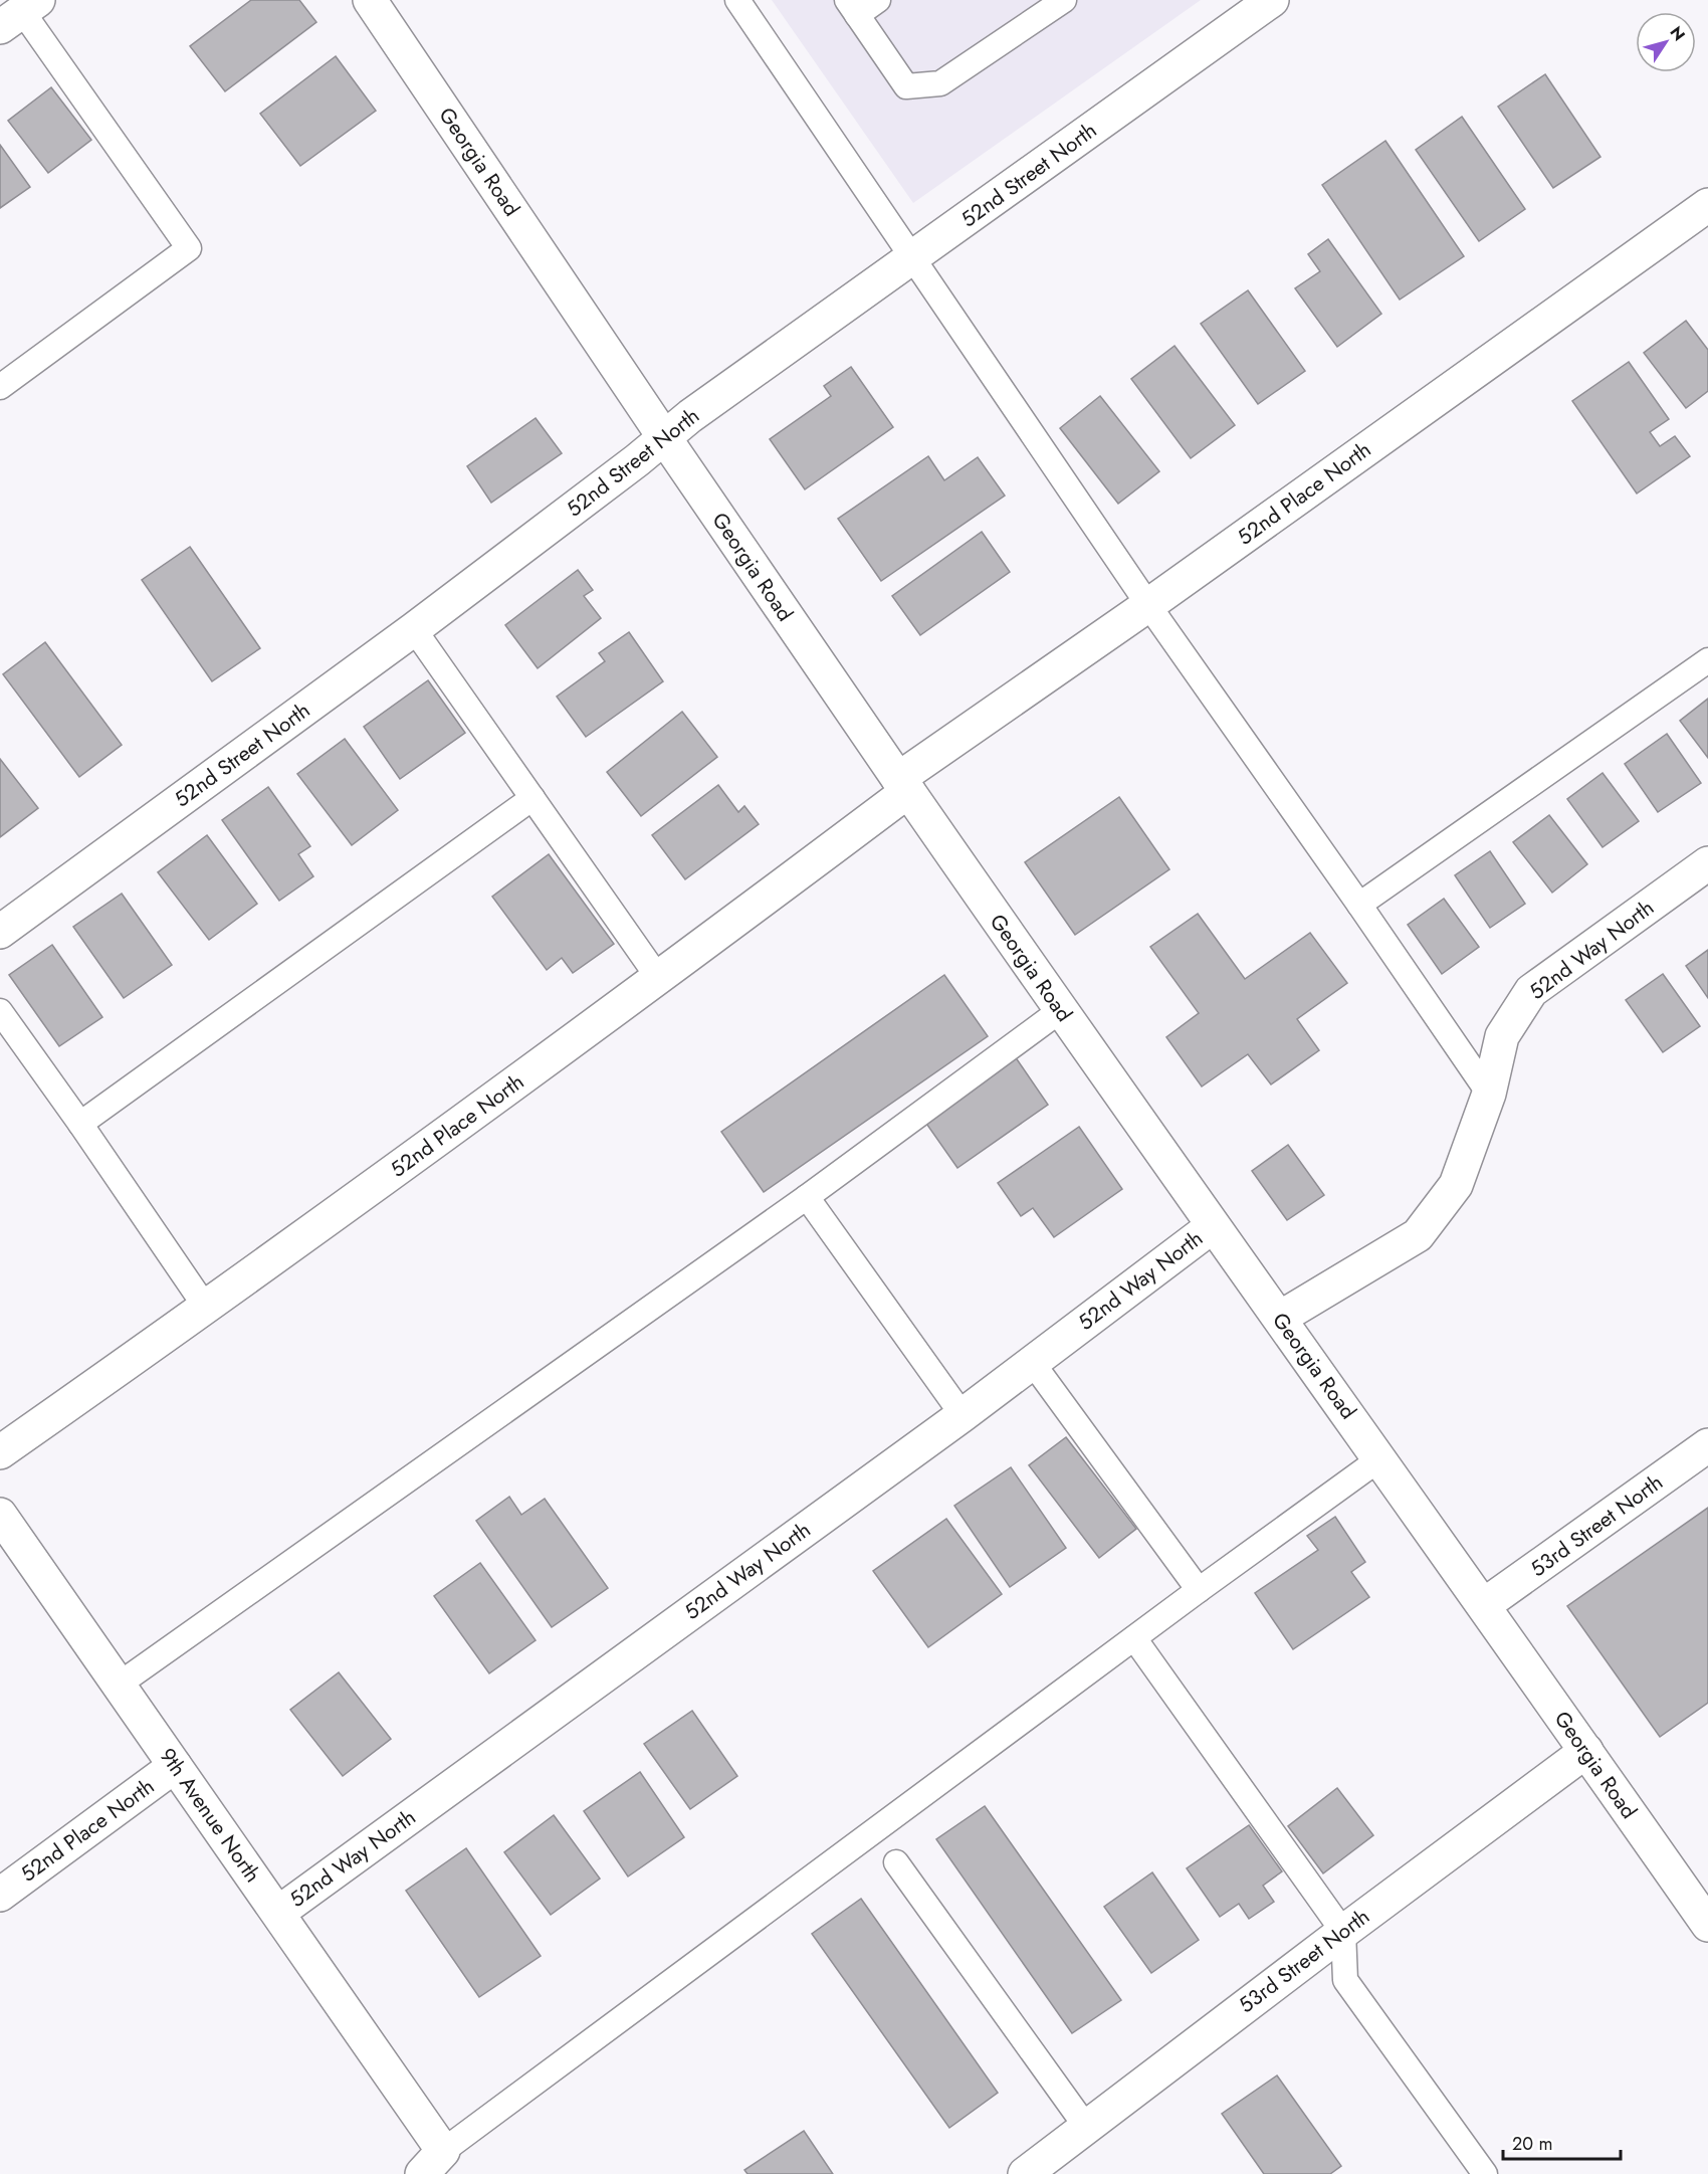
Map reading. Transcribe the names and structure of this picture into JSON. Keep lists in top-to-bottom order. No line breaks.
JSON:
{"streets":{"street":["Georgia Road","52nd Street North","52nd Place North","52nd Way North","53rd Street North","9th Avenue North"]},"crossings":[["Georgia Road","52nd Street North"],["Georgia Road","52nd Place North"],["Georgia Road","52nd Way North"],["Georgia Road","53rd Street North"],["52nd Place North","9th Avenue North"],["52nd Way North","9th Avenue North"]],"scale_bar":"20 m","north":"top right"}
